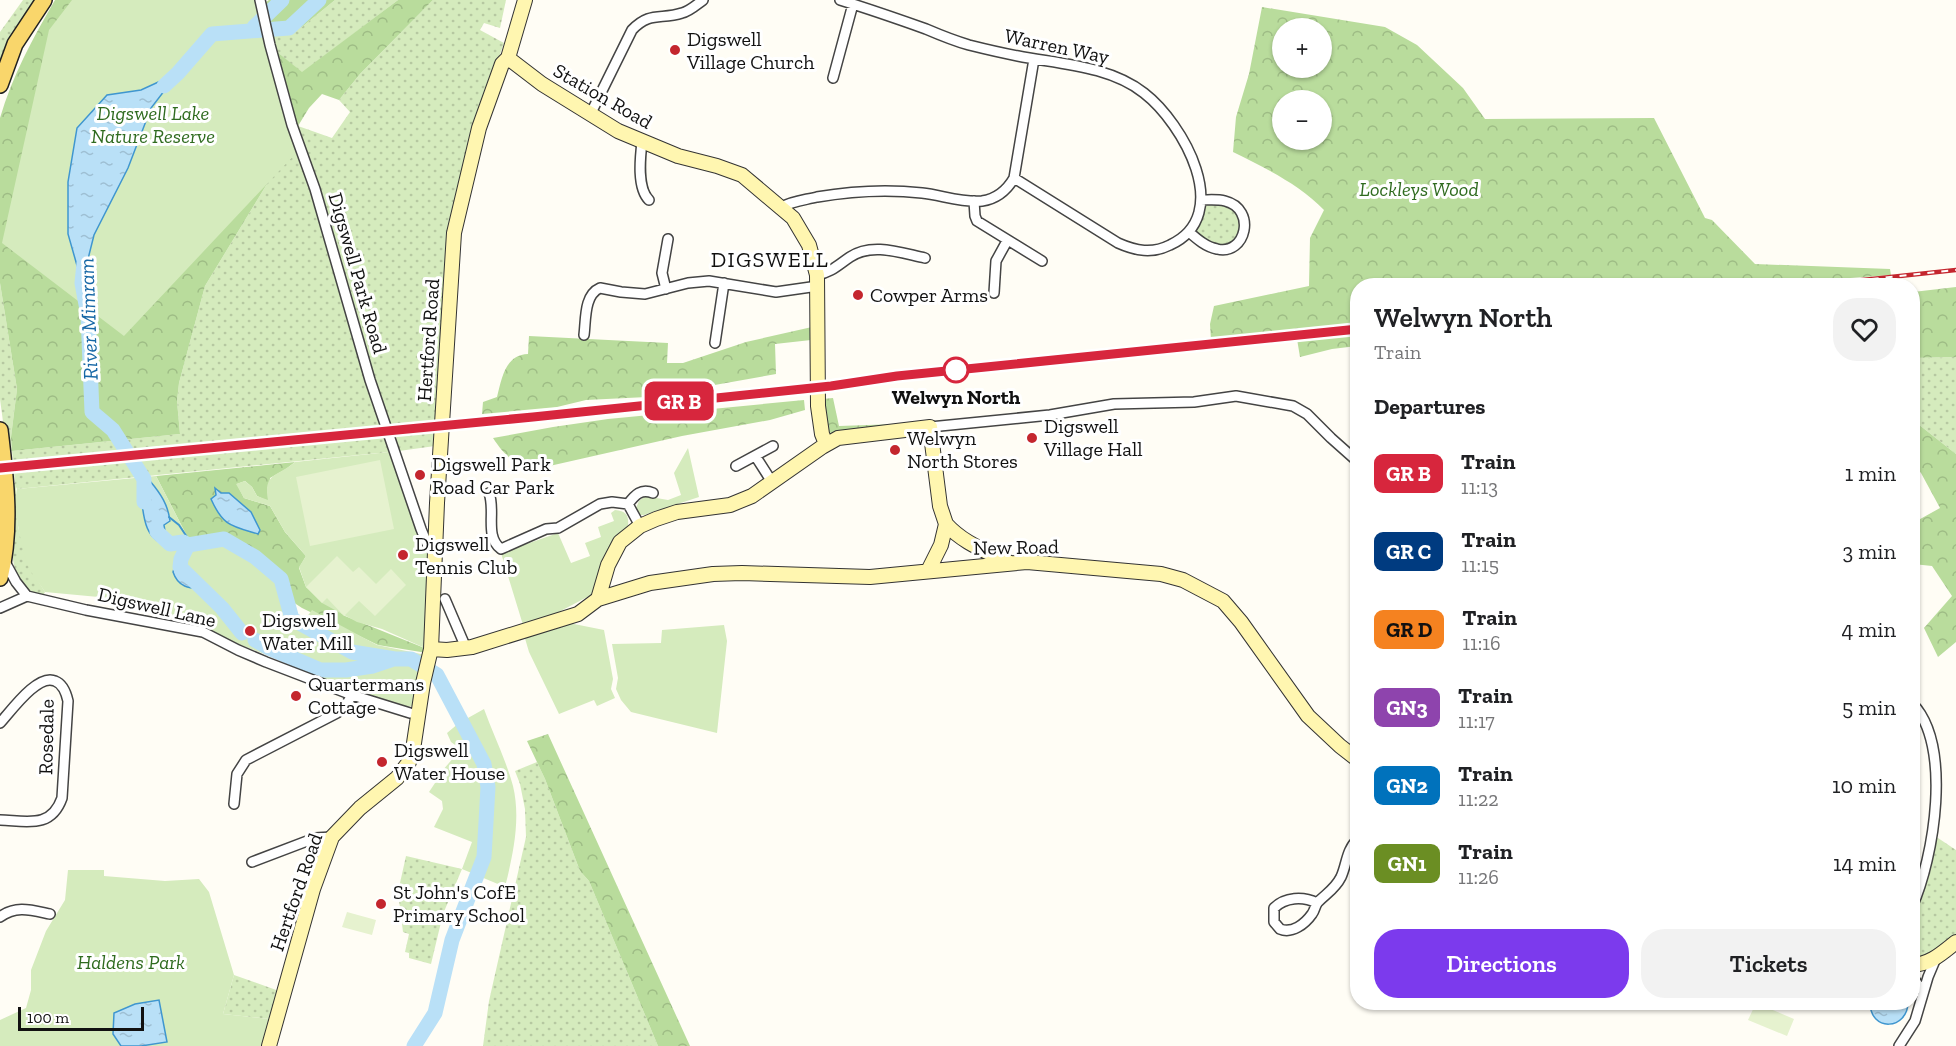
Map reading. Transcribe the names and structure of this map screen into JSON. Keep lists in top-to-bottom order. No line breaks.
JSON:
{"streets":{"street":["Warren Way","Station Road","Digswell Park Road","Hertford Road","New Road","Digswell Lane","Rosedale"]},"crossings":[["Station Road","Hertford Road"],["Digswell Park Road","Hertford Road"],["Hertford Road","New Road"]],"districts":["DIGSWELL"],"water":["River Mimram"],"parks":["Digswell Lake Nature Reserve","Lockleys Wood","Haldens Park"],"places":["Digswell Village Church","Cowper Arms","Welwyn North","Digswell Village Hall","Welwyn North Stores","Digswell Park Road Car Park","Digswell Tennis Club","Digswell Water Mill","Quartermans Cottage","Digswell Water House","St John's CofE Primary School"],"scale_bar":"100 m","page":{"on_map":"GR B","map_buttons":["+","−"],"heading":[["Welwyn North","Train"],"Departures"],"list":[{"mark":"GR B","name":"Train","note":"11:13","value":"1 min"},{"mark":"GR C","name":"Train","note":"11:15","value":"3 min"},{"mark":"GR D","name":"Train","note":"11:16","value":"4 min"},{"mark":"GN3","name":"Train","note":"11:17","value":"5 min"},{"mark":"GN2","name":"Train","note":"11:22","value":"10 min"},{"mark":"GN1","name":"Train","note":"11:26","value":"14 min"}],"buttons":["Directions","Tickets"],"scale":"100 m"}}
